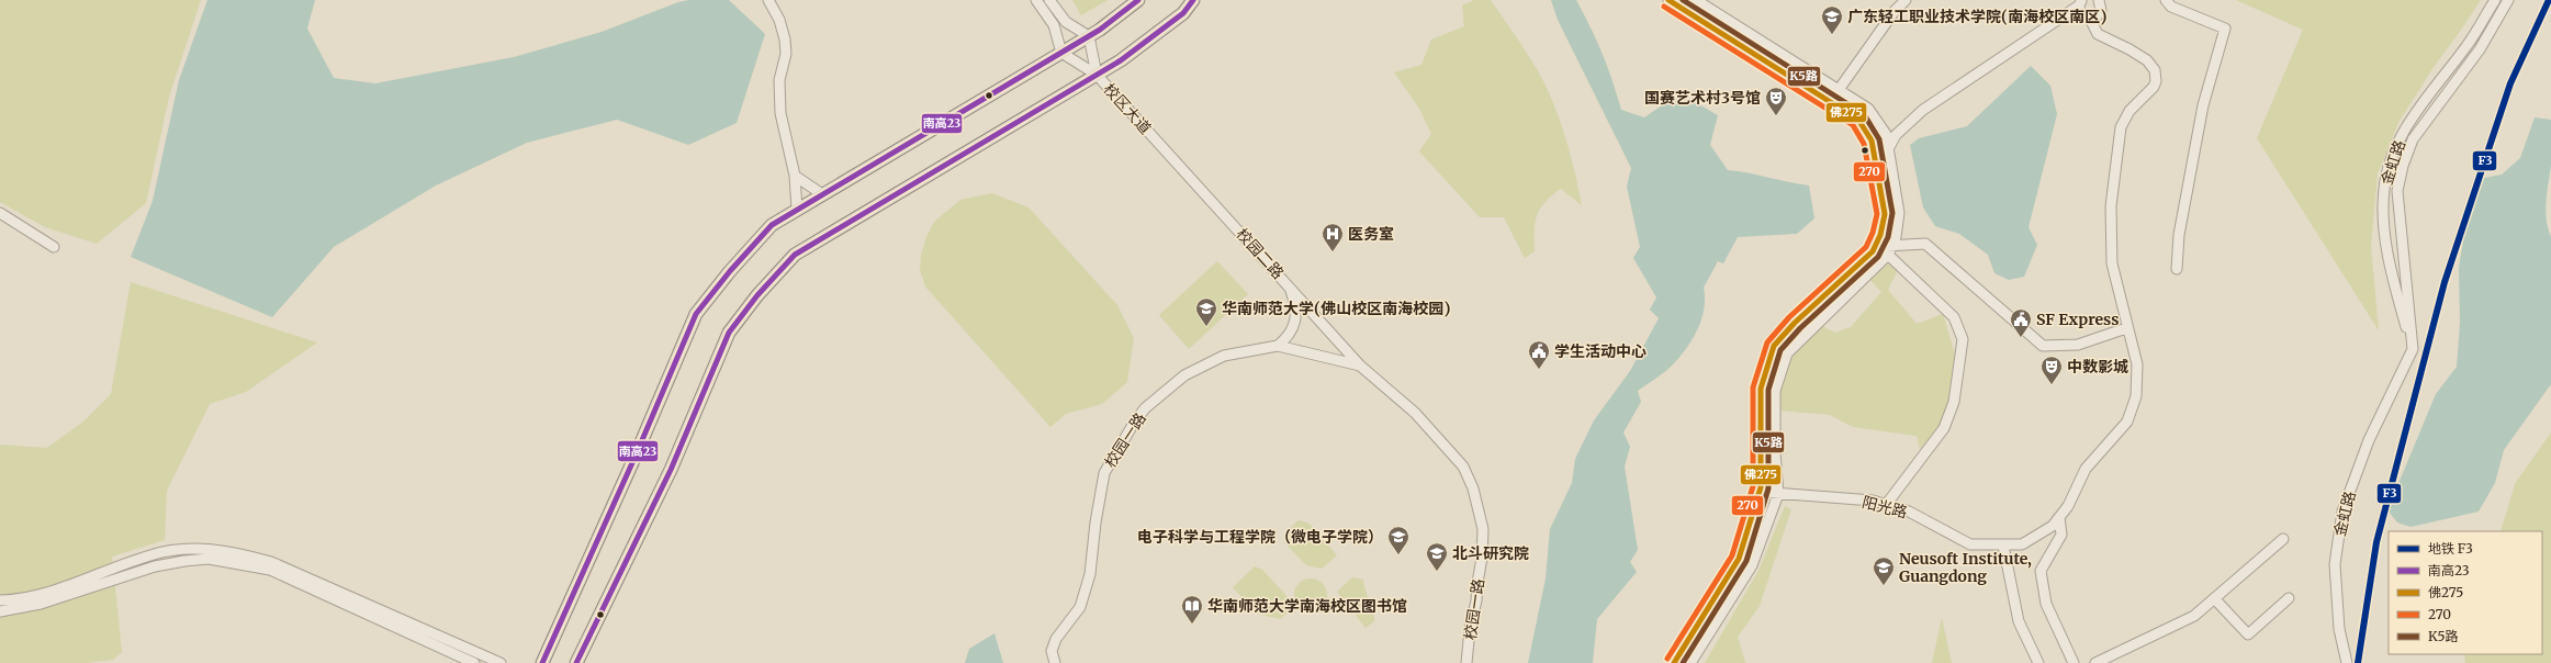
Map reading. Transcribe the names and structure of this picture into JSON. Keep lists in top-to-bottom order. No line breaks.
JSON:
{"streets":{"street":["校区大道","金虹路","校园二路","校园一路","阳光路"]},"crossings":[["校区大道","校园二路"],["校园二路","校园一路"]],"places":{"school or university":["广东轻工职业技术学院(南海校区南区)","华南师范大学(佛山校区南海校园)","电子科学与工程学院（微电子学院）","北斗研究院","Neusoft Institute, Guangdong"],"theatre":["国赛艺术村3号馆","中数影城"],"hospital":["医务室"],"public building":["SF Express","学生活动中心"],"library":["华南师范大学南海校区图书馆"]},"lines":["metro line F3","transit line 南高23","transit line 佛275","transit line K5路","transit line 270"],"legend":["地铁 F3","南高23","佛275","270","K5路"]}
